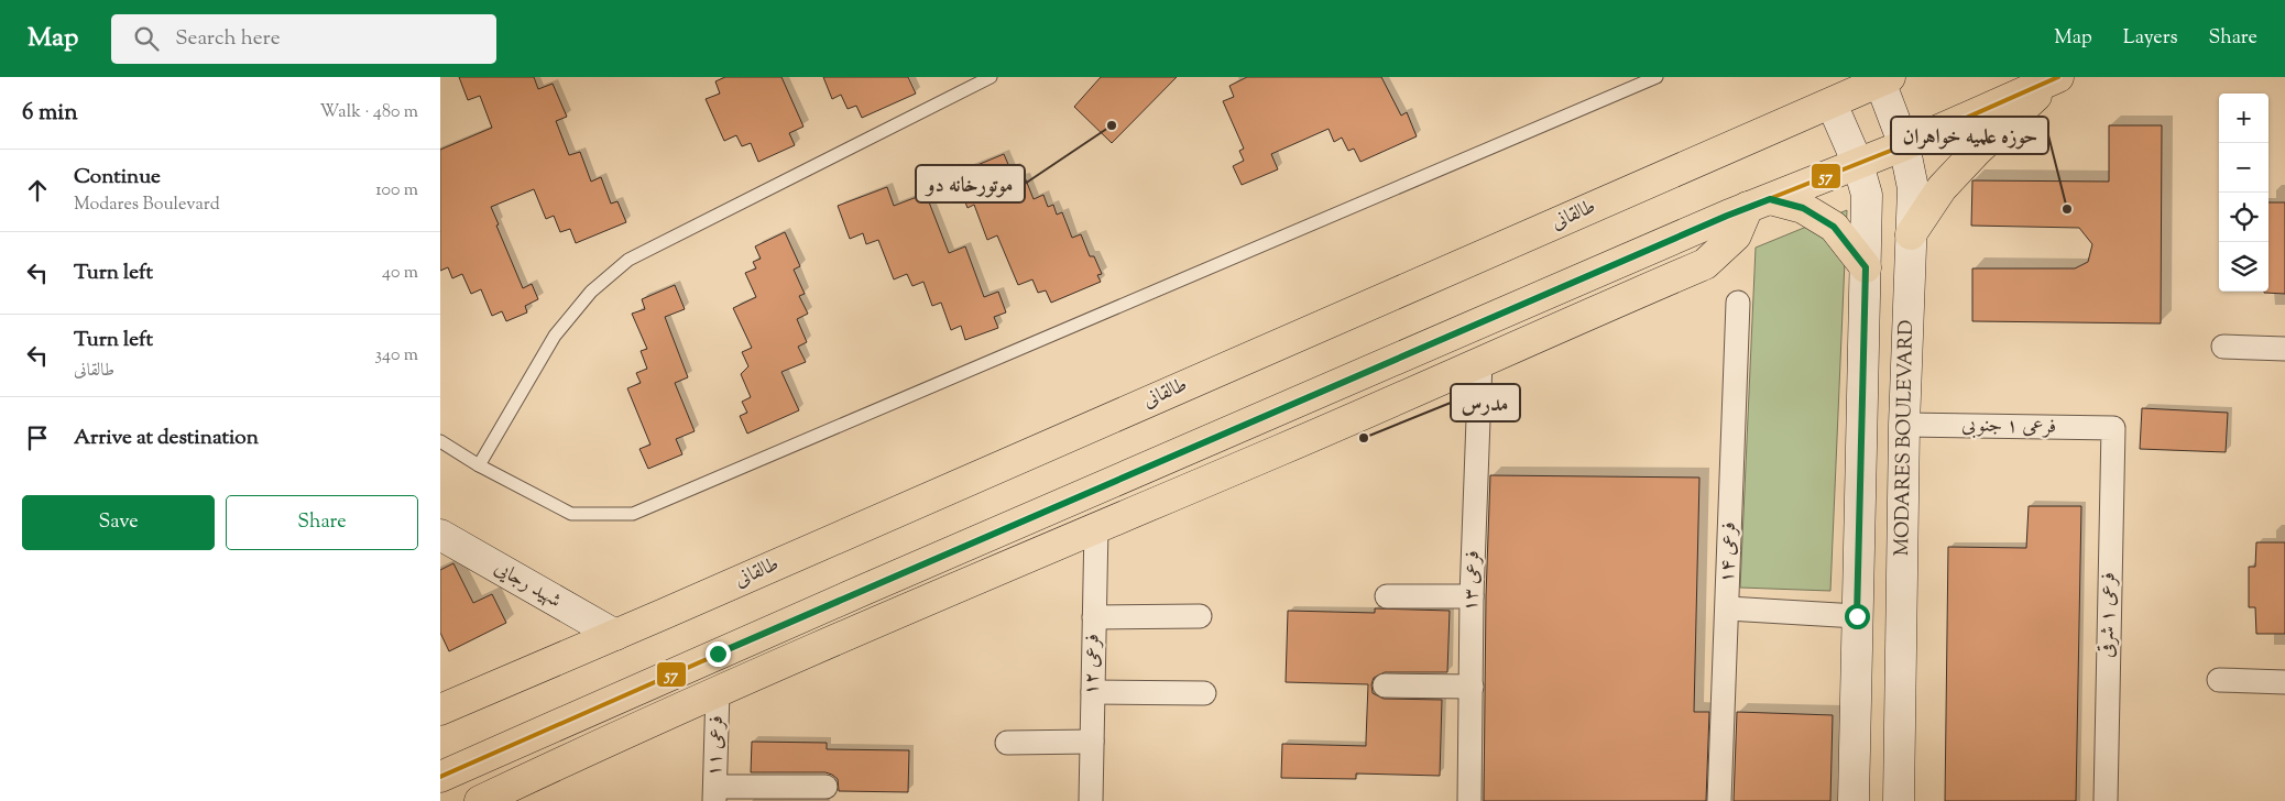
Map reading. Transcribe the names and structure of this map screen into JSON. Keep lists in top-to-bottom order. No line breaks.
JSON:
{"streets":{"main road":["طالقانی","MODARES BOULEVARD","شهید رجایی"],"street":["فرعی ۱ جنوبی","فرعی ۱۴","فرعی ۱۳","فرعی ۱ شرقی","فرعی ۱۲","فرعی ۱۱"]},"crossings":[["طالقانی","MODARES BOULEVARD"],["طالقانی","شهید رجایی"],["فرعی ۱ جنوبی","MODARES BOULEVARD"],["فرعی ۱ جنوبی","فرعی ۱ شرقی"]],"places":["موتورخانه دو","حوزه علمیه خواهران","مدرس"],"lines":["transit line 57"],"page":{"header":"Map","search":"Search here","nav":["Map","Layers","Share"],"heading":["6 min","Walk · 480 m"],"map_buttons":["+","−"],"list":[["Continue","Modares Boulevard","100 m"],["Turn left","40 m"],["Turn left","طالقانی","340 m"],"Arrive at destination"],"buttons":["Save","Share"]}}
